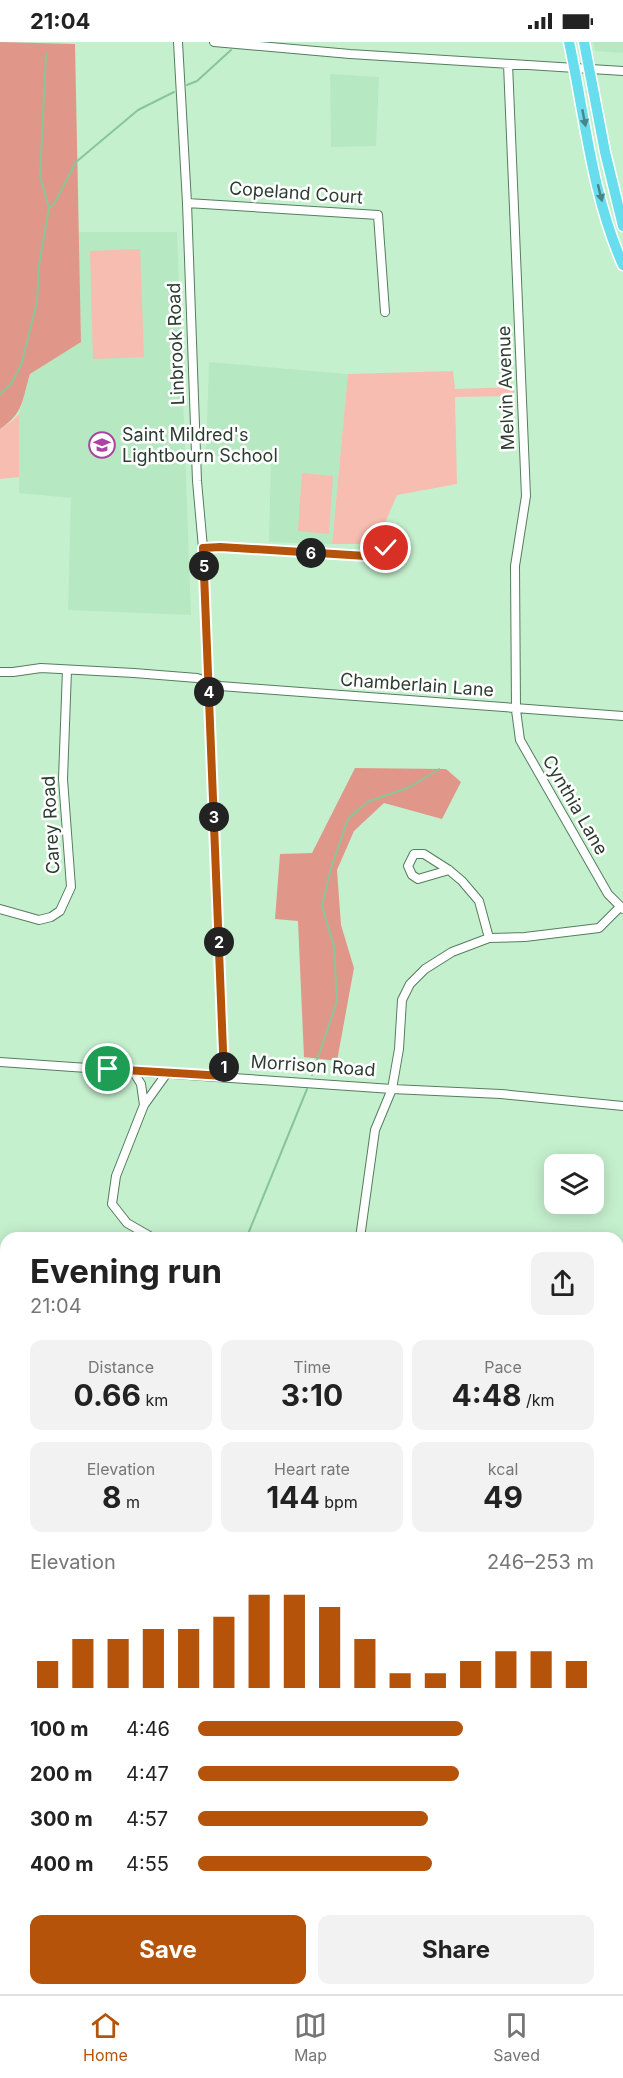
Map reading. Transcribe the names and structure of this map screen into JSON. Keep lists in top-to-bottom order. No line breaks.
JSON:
{"streets":{"street":["Copeland Court","Linbrook Road","Melvin Avenue","Chamberlain Lane","Cynthia Lane","Carey Road","Morrison Road"]},"crossings":[["Copeland Court","Linbrook Road"],["Linbrook Road","Chamberlain Lane"],["Linbrook Road","Morrison Road"],["Melvin Avenue","Chamberlain Lane"],["Melvin Avenue","Cynthia Lane"],["Chamberlain Lane","Cynthia Lane"],["Chamberlain Lane","Carey Road"]],"places":{"school or university":["Saint Mildred's Lightbourn School"]},"page":{"status":"21:04","pins":["6","5","4","3","2","1"],"heading":["Evening run","21:04"],"stats":[["Distance","0.66 km"],["Time","3:10"],["Pace","4:48 /km"],["Elevation","8 m"],["Heart rate","144 bpm"],["kcal","49"]],"chart":["Elevation","246–253 m"],"list":[{"name":"100 m","note":"4:46"},{"name":"200 m","note":"4:47"},{"name":"300 m","note":"4:57"},{"name":"400 m","note":"4:55"}],"buttons":["Save","Share"],"tabs":["Home","Map","Saved"]}}
